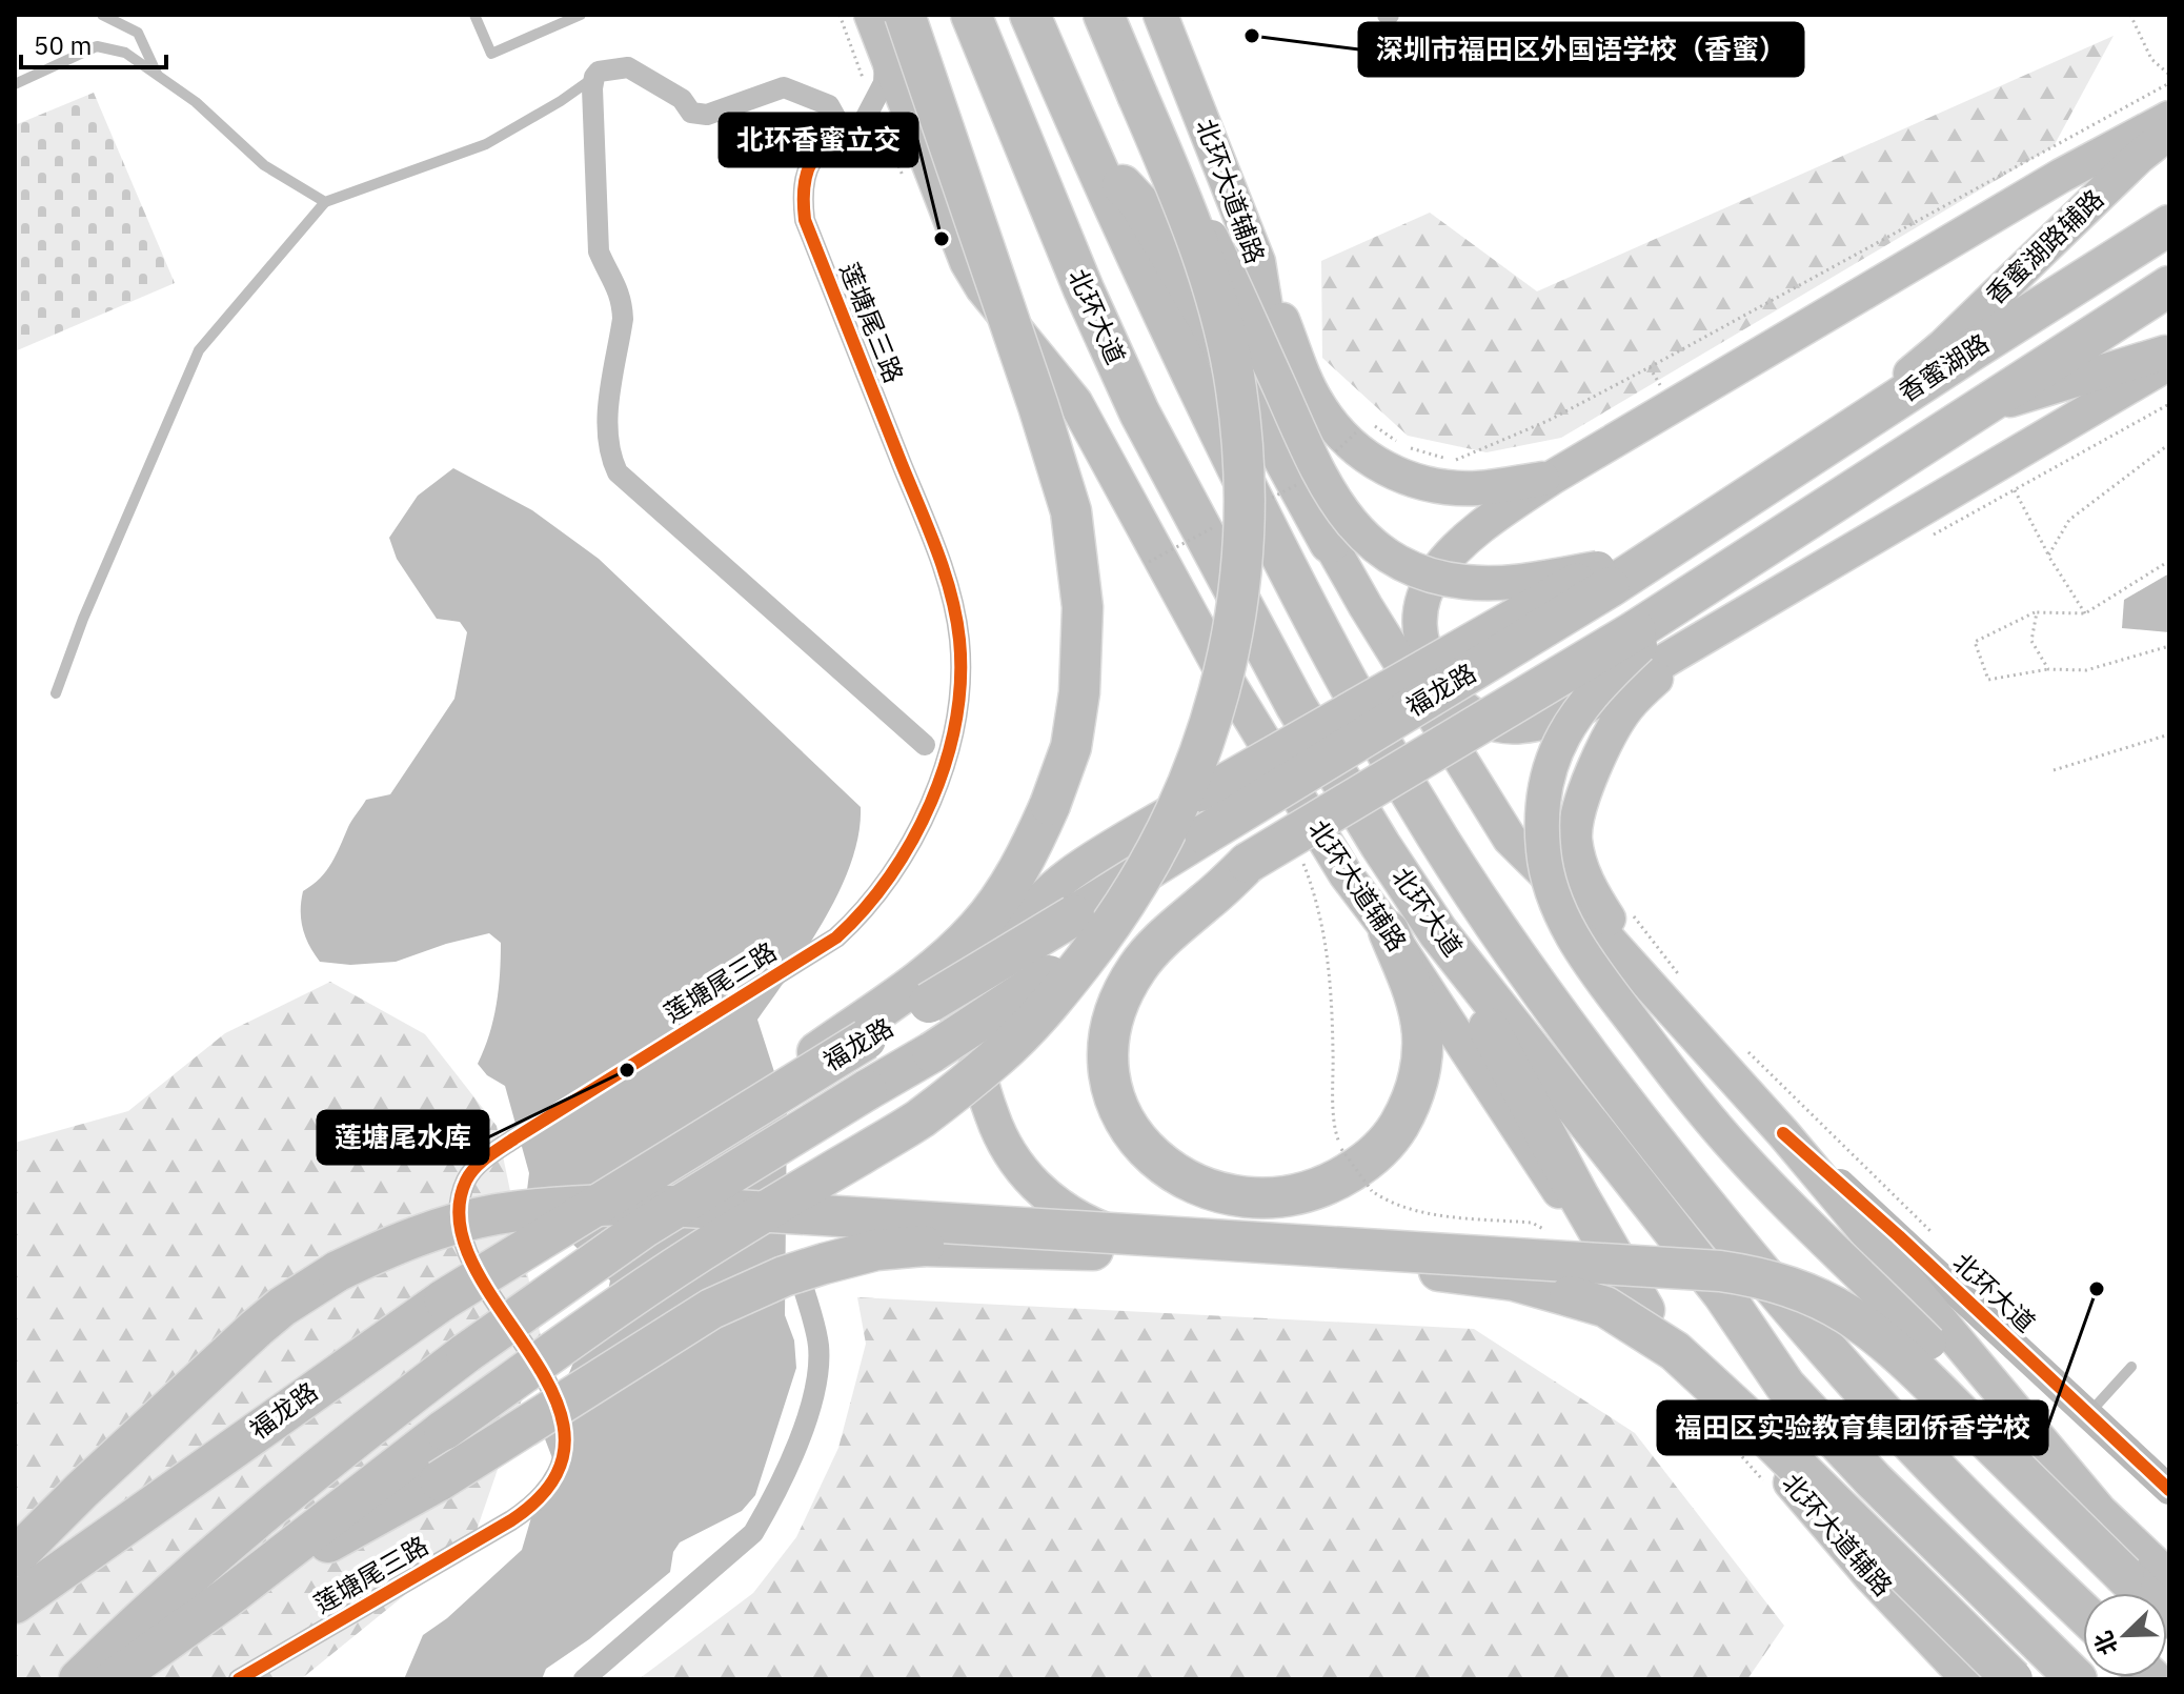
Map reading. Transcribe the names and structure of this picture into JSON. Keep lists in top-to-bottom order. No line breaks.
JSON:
{"streets":{"highway":["北环大道","香蜜湖路","福龙路"],"main road":["北环大道辅路","香蜜湖路辅路"],"street":["莲塘尾三路"]},"crossings":[["北环大道辅路","北环大道"],["香蜜湖路辅路","香蜜湖路"],["香蜜湖路","福龙路"]],"places":["深圳市福田区外国语学校（香蜜）","北环香蜜立交","莲塘尾水库","福田区实验教育集团侨香学校"],"scale_bar":"50 m","north":"bottom left"}
